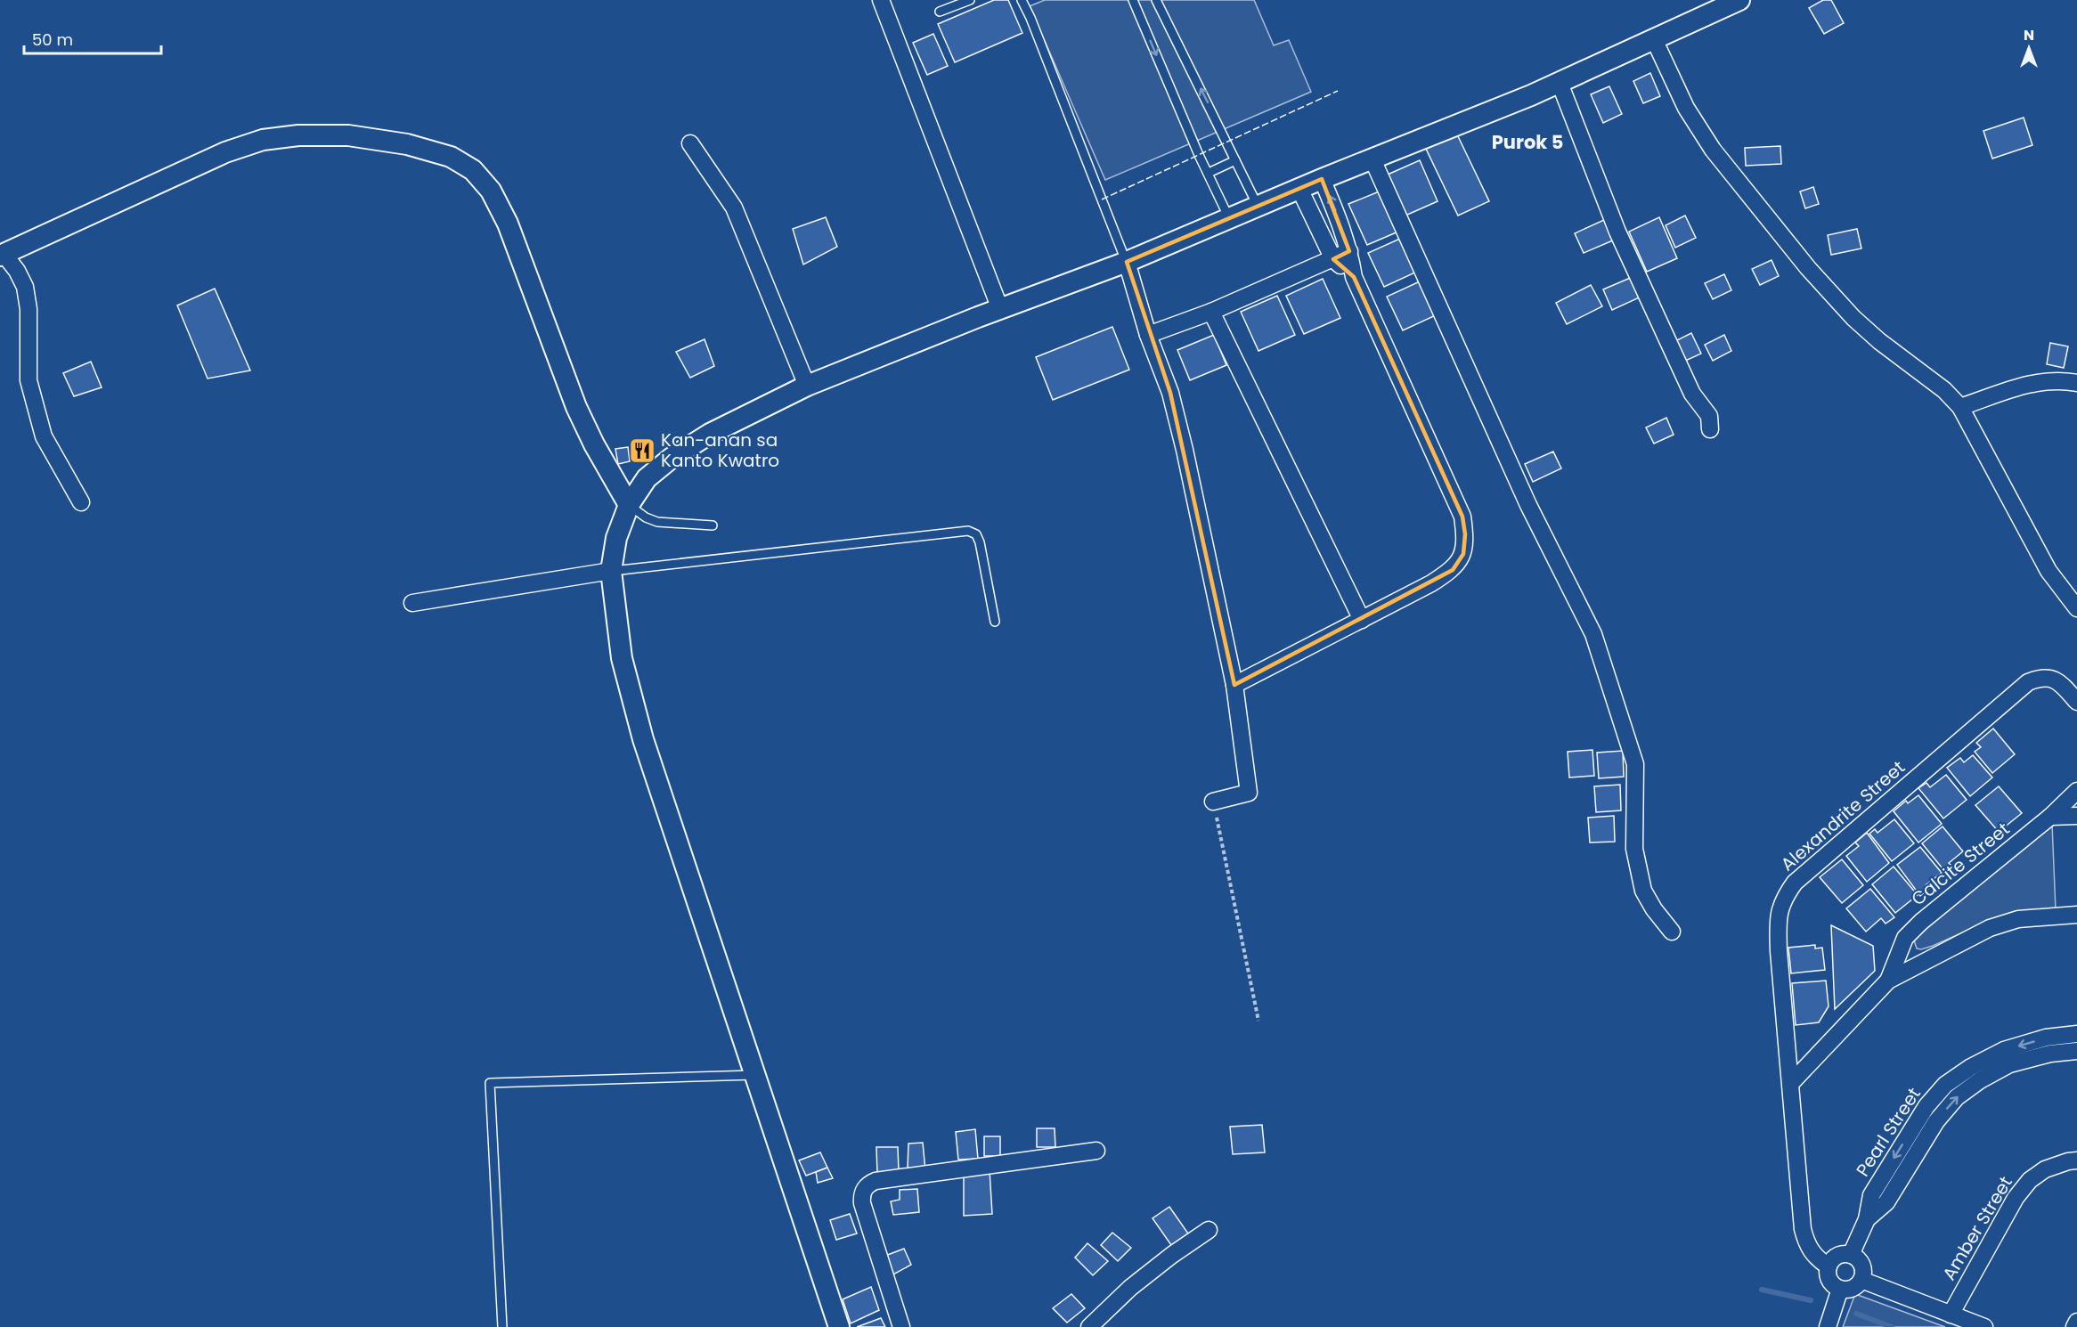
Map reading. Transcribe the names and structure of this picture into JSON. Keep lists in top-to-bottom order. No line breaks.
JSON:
{"streets":{"street":["Alexandrite Street","Calcite Street","Pearl Street","Amber Street"]},"crossings":[["Alexandrite Street","Pearl Street"]],"districts":["Purok 5"],"places":{"restaurant":["Kan-anan sa Kanto Kwatro"]},"scale_bar":"50 m","north":"top"}
